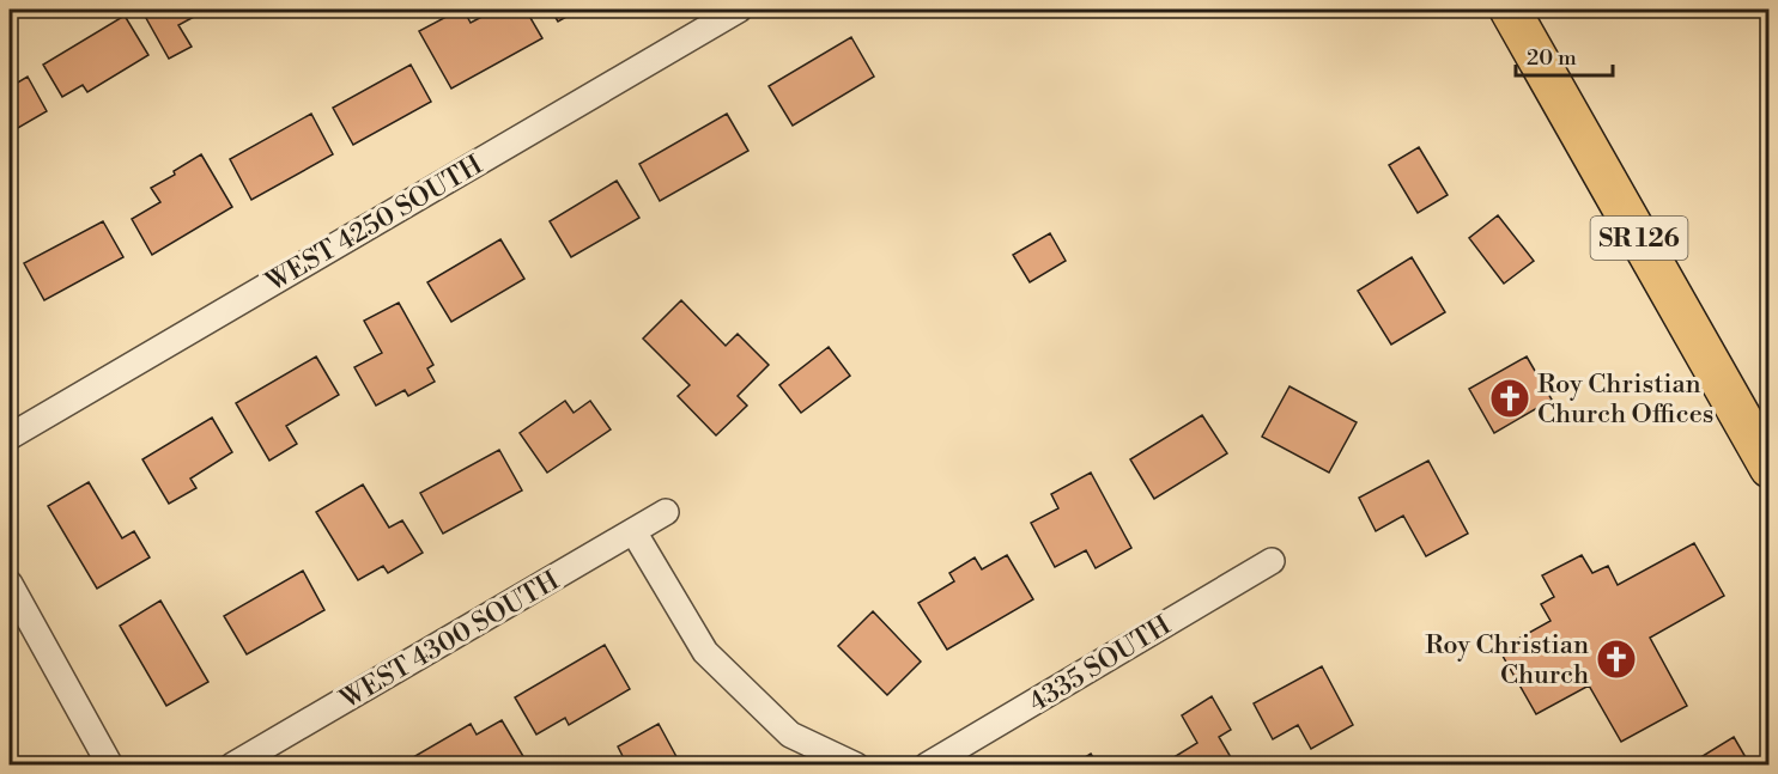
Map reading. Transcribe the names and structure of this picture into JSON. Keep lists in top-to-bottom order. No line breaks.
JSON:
{"streets":{"main road":["SR 126"],"street":["WEST 4250 SOUTH","WEST 4300 SOUTH","4335 SOUTH"]},"places":{"church":["Roy Christian Church Offices","Roy Christian Church"]},"scale_bar":"20 m"}
